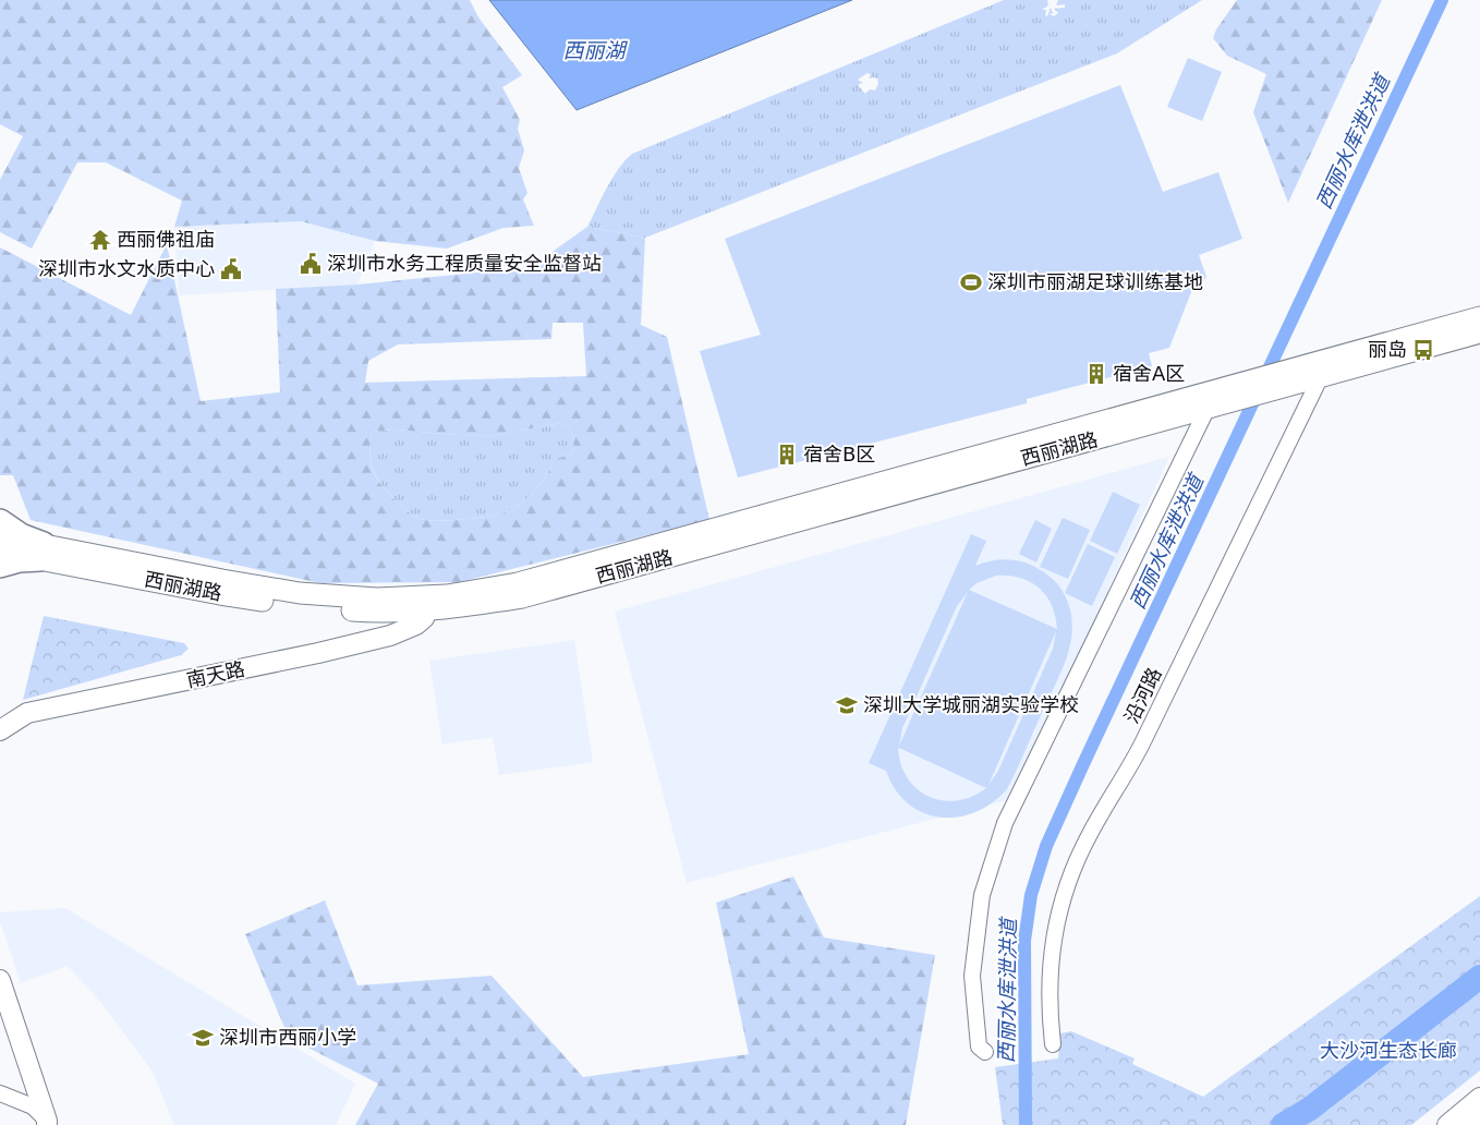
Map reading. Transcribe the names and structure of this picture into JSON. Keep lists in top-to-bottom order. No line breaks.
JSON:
{"streets":{"main road":["西丽湖路"],"street":["南天路","沿河路"]},"crossings":[["西丽湖路","南天路"]],"water":["西丽湖","西丽水库泄洪道"],"parks":["大沙河生态长廊"],"places":{"temple":["西丽佛祖庙"],"public building":["深圳市水务工程质量安全监督站","深圳市水文水质中心"],"sports":["深圳市丽湖足球训练基地"],"bus stop":["丽岛"],"building":["宿舍A区","宿舍B区"],"school or university":["深圳大学城丽湖实验学校","深圳市西丽小学"]}}
